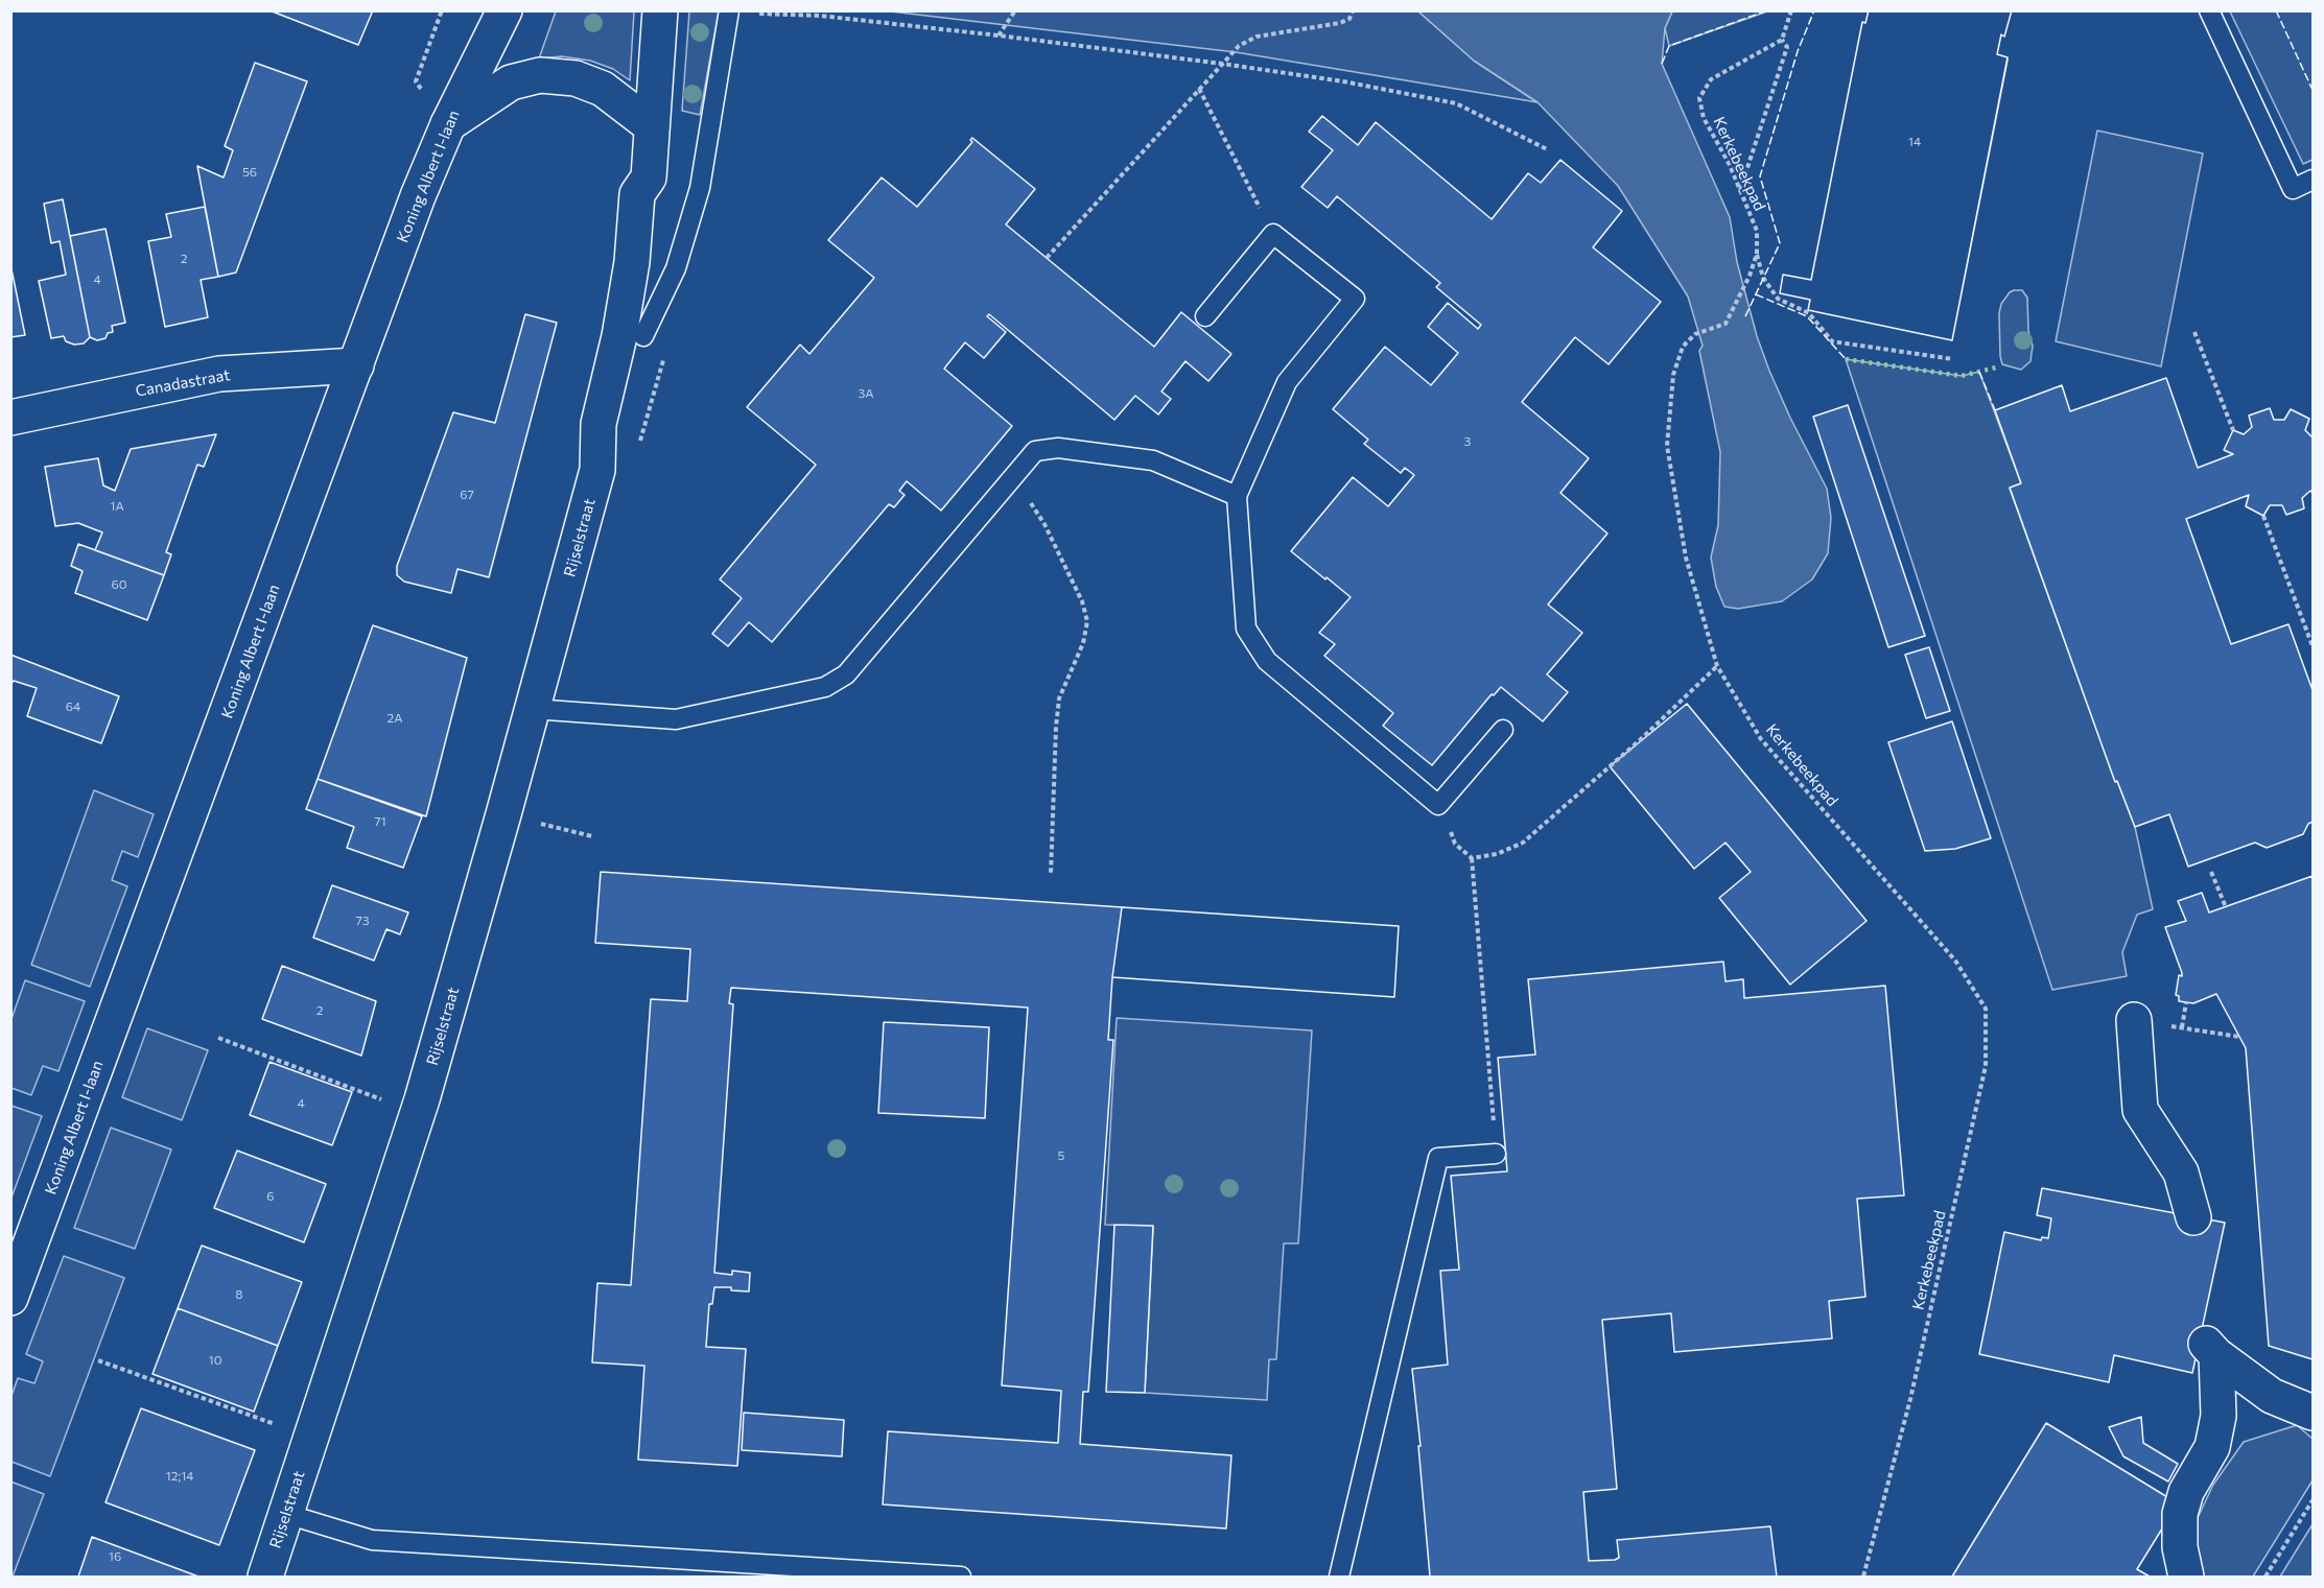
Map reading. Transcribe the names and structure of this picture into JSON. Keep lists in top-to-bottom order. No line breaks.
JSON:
{"streets":{"street":["Koning Albert I-laan","Canadastraat","Rijselstraat"],"path":["Kerkebeekpad"]},"crossings":[["Koning Albert I-laan","Canadastraat"]],"house_numbers":["14","56","2","4","3A","3","67","1A","60","64","2A","71","73","2","4","5","6","8","10","12;14","16"]}
